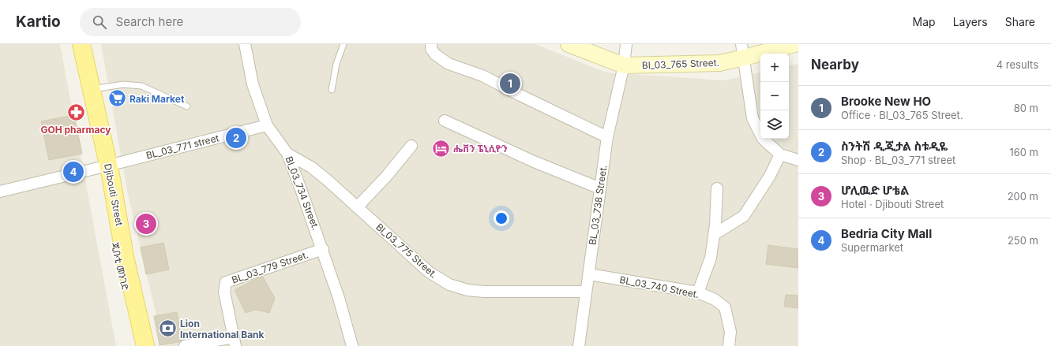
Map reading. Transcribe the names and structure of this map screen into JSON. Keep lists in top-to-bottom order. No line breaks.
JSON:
{"streets":{"main road":["Djibouti Street","ጂቡቲ መንገድ"],"street":["Bl_03_765 Street.","BL_03_771 street","Bl_03_734 Street.","BL_03_738 Street.","Bl_03_775 Street.","BL_03_779 Street.","BL_03_740 Street."]},"crossings":[["Bl_03_765 Street.","BL_03_738 Street."],["BL_03_771 street","Bl_03_734 Street."],["BL_03_771 street","Djibouti Street"],["BL_03_771 street","ጂቡቲ መንገድ"],["Bl_03_734 Street.","Bl_03_775 Street."],["Bl_03_734 Street.","BL_03_779 Street."],["Djibouti Street","ጂቡቲ መንገድ"],["BL_03_738 Street.","Bl_03_775 Street."],["BL_03_738 Street.","BL_03_740 Street."]],"places":{"supermarket":["Raki Market"],"pharmacy":["GOH pharmacy"],"hotel":["ሔቨን ፔኒሲዮን"],"bank":["Lion International Bank"]},"page":{"header":"Kartio","search":"Search here","nav":["Map","Layers","Share"],"heading":["Nearby","4 results"],"map_buttons":["+","−"],"pins":["1","2","4","3"],"list":[{"mark":"1","name":"Brooke New HO","note":"Office · Bl_03_765 Street.","value":"80 m"},{"mark":"2","name":"ስንትሽ ዲጂታል ስቱዲዬ","note":"Shop · BL_03_771 street","value":"160 m"},{"mark":"3","name":"ሆሊዉድ ሆቴል","note":"Hotel · Djibouti Street","value":"200 m"},{"mark":"4","name":"Bedria City Mall","note":"Supermarket","value":"250 m"}]}}
